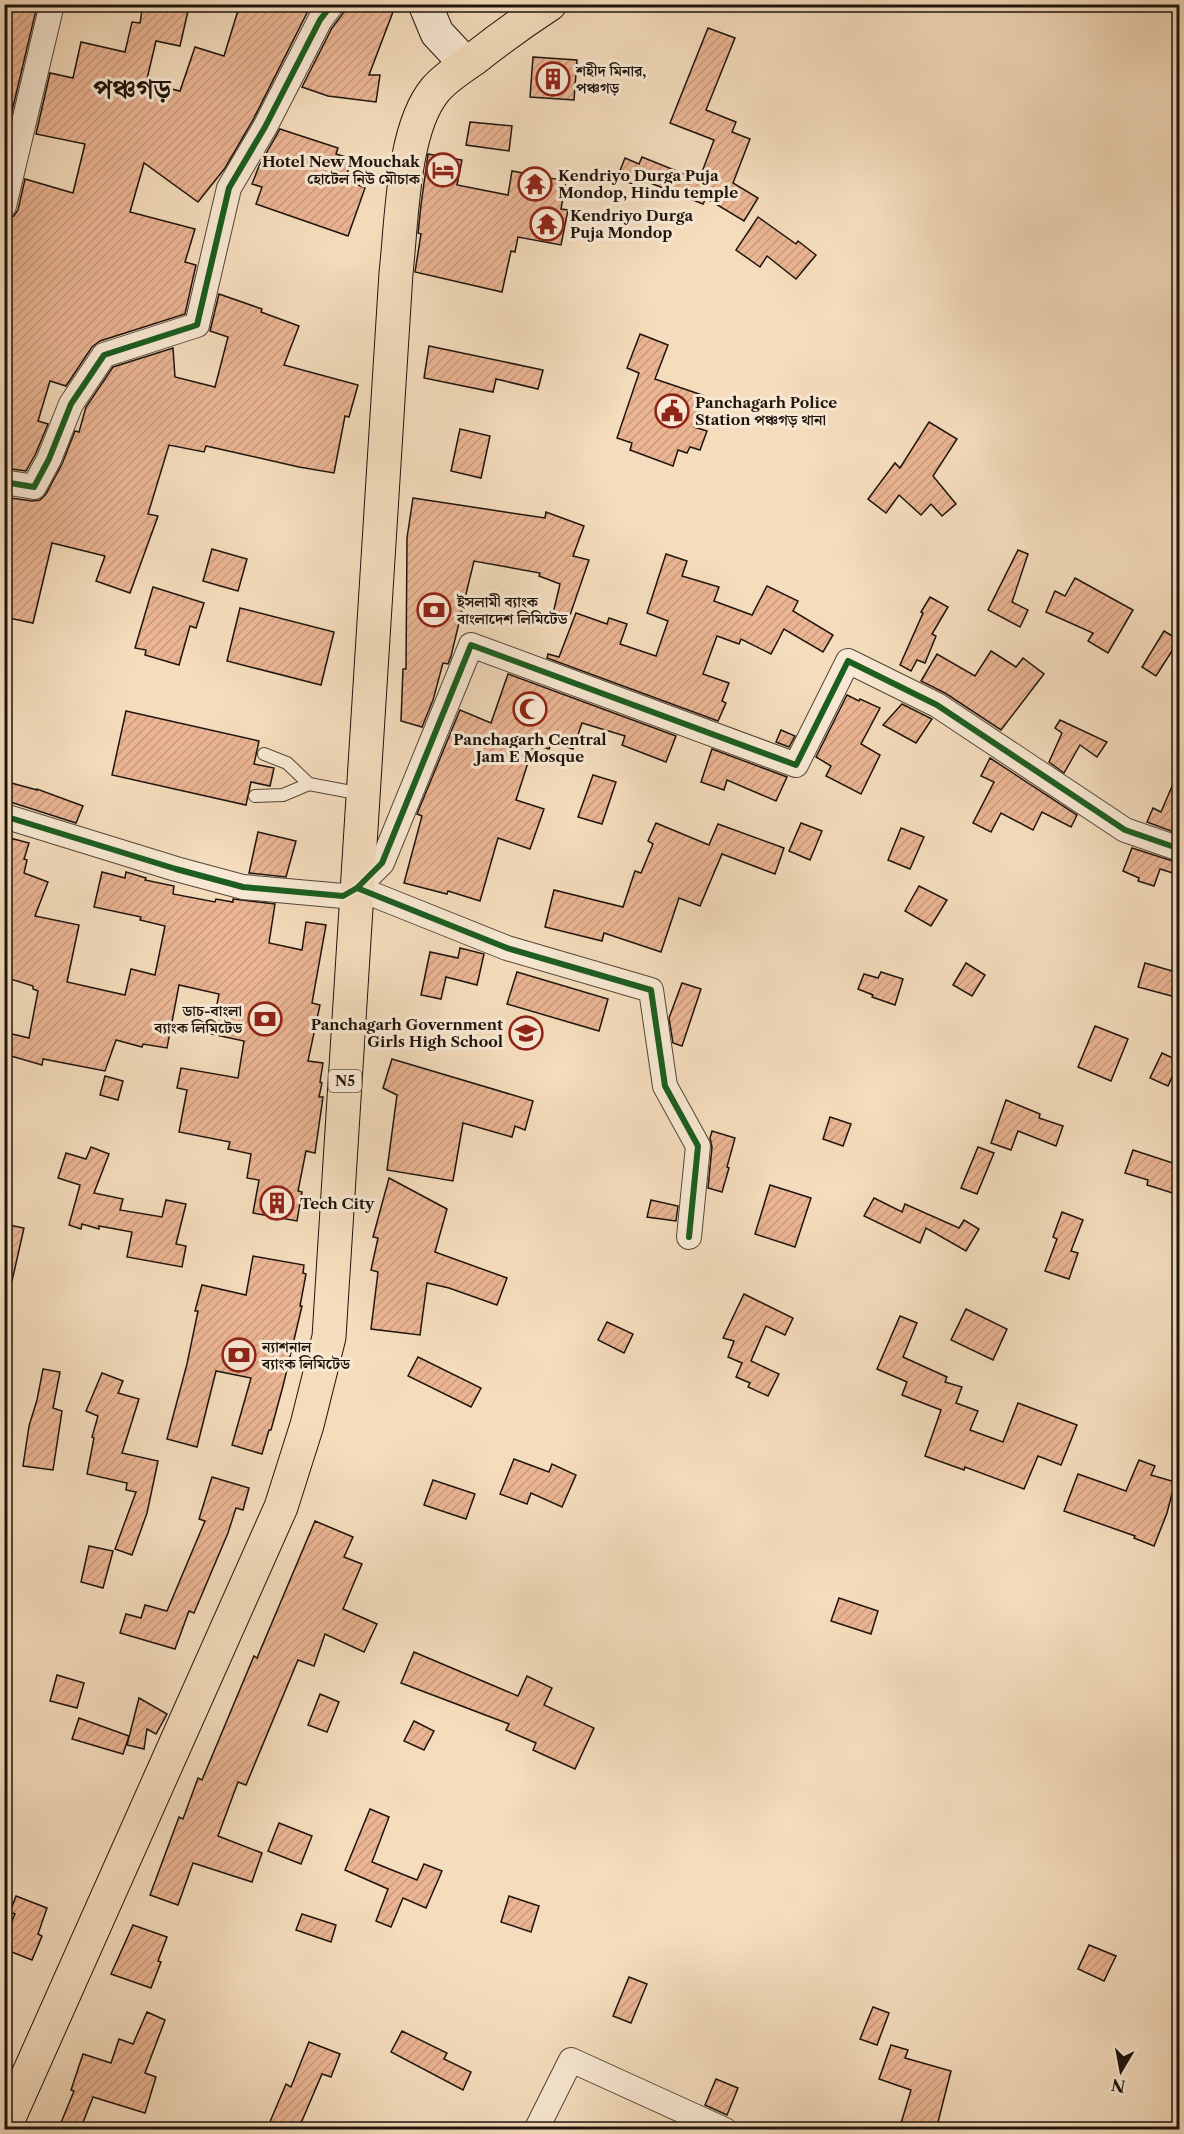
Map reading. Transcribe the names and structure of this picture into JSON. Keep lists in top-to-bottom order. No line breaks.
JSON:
{"streets":{"highway":["N5"]},"districts":["পঞ্চগড়"],"places":{"building":["শহীদ মিনার, পঞ্চগড়","Tech City"],"hotel":["Hotel New Mouchak হোটেল নিউ মৌচাক"],"temple":["Kendriyo Durga Puja Mondop, Hindu temple","Kendriyo Durga Puja Mondop"],"public building":["Panchagarh Police Station পঞ্চগড় থানা"],"bank":["ইসলামী ব্যাংক বাংলাদেশ লিমিটেড","ডাচ-বাংলা ব্যাংক লিমিটেড","ন্যাশনাল ব্যাংক লিমিটেড"],"mosque":["Panchagarh Central Jam E Mosque"],"school or university":["Panchagarh Government Girls High School"]},"north":"bottom"}
